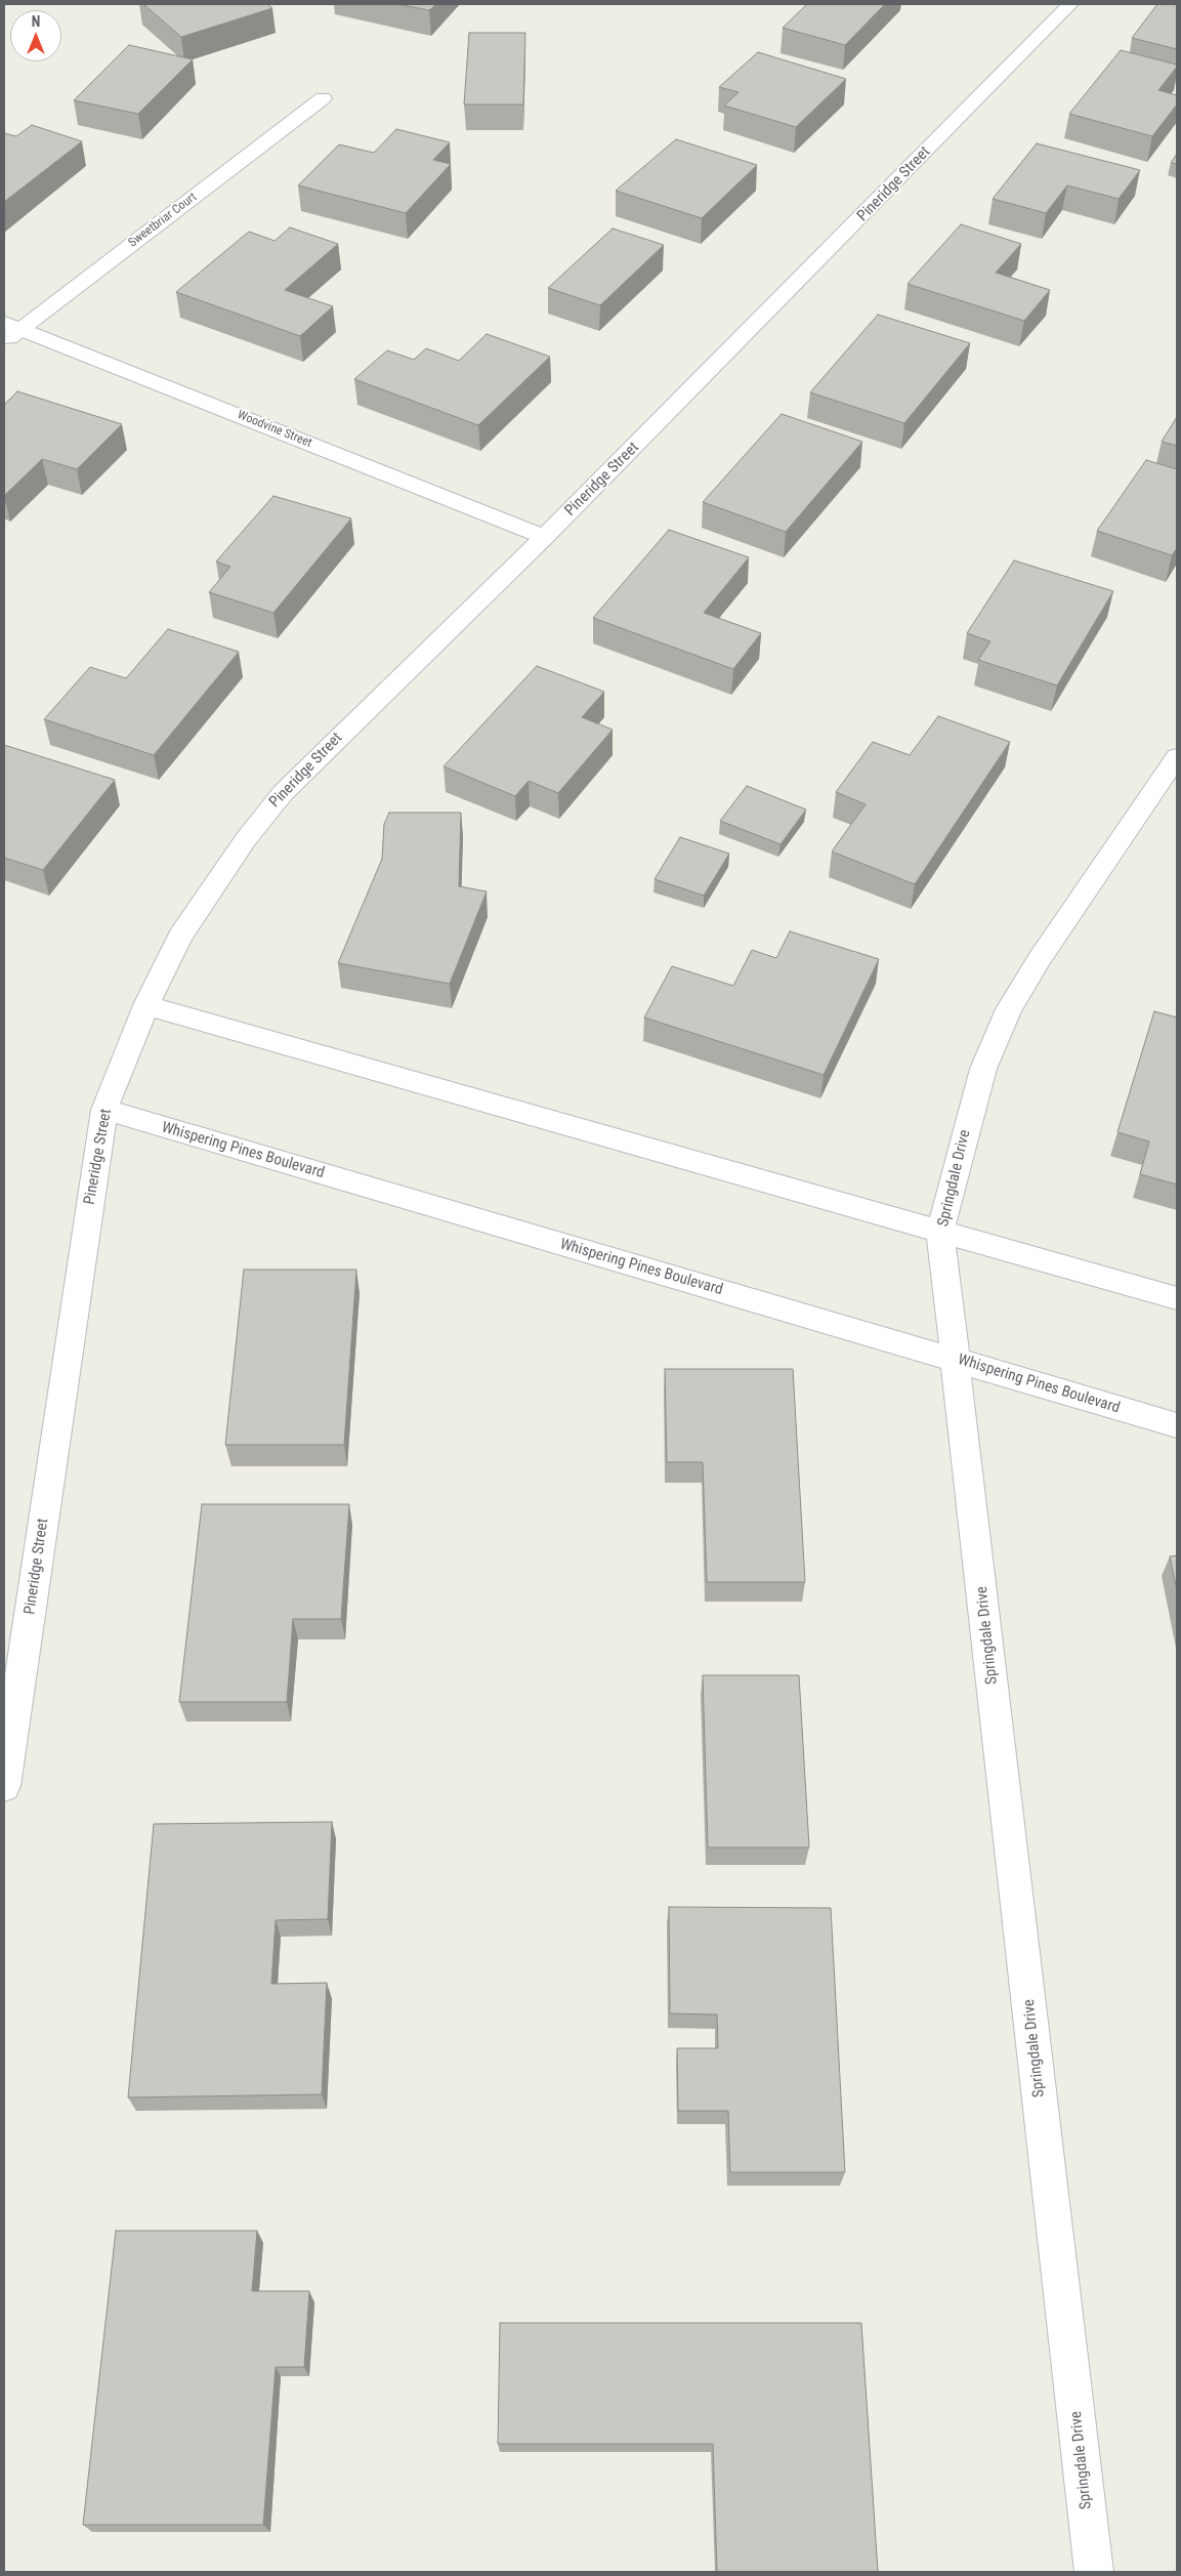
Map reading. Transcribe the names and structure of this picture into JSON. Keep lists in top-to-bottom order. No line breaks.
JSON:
{"streets":{"street":["Pineridge Street","Sweetbriar Court","Woodvine Street","Whispering Pines Boulevard","Springdale Drive"]},"crossings":[["Pineridge Street","Woodvine Street"],["Pineridge Street","Whispering Pines Boulevard"],["Sweetbriar Court","Woodvine Street"],["Whispering Pines Boulevard","Springdale Drive"]],"north":"top"}
